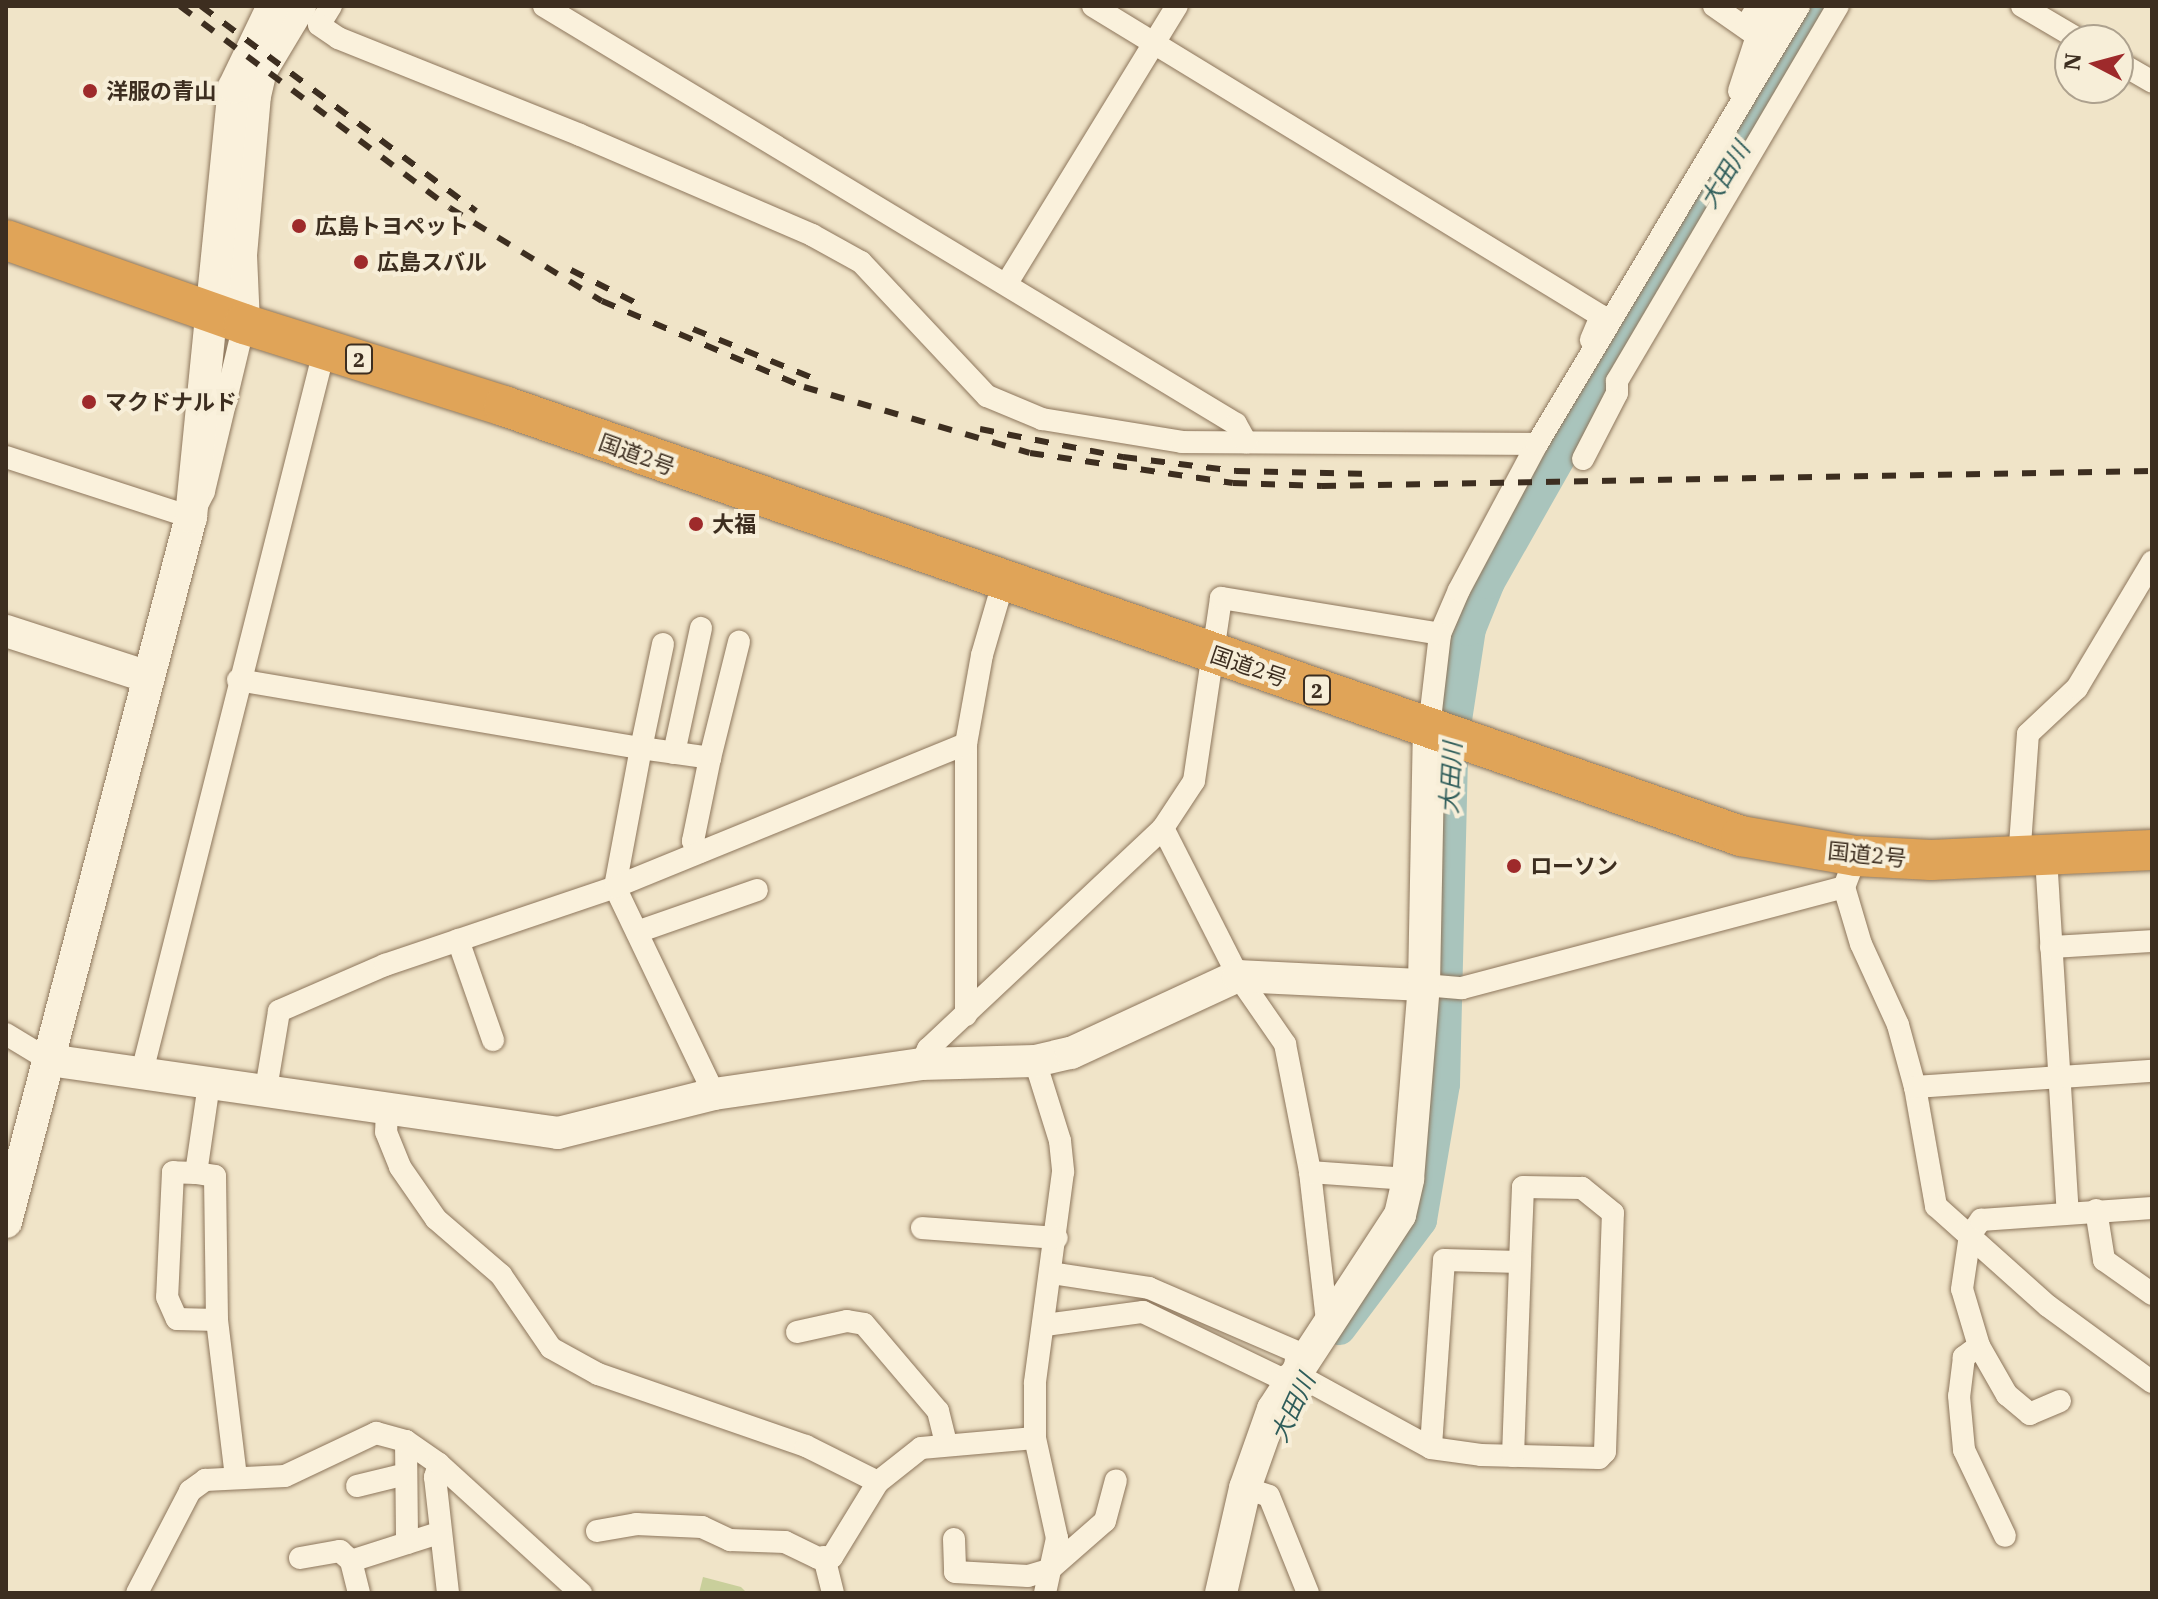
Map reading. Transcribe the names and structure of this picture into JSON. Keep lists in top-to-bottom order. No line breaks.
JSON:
{"streets":{"highway":["2","国道2号"]},"water":["大田川"],"places":["洋服の青山","広島トヨペット","広島スバル","マクドナルド","大福","ローソン"],"north":"left"}
